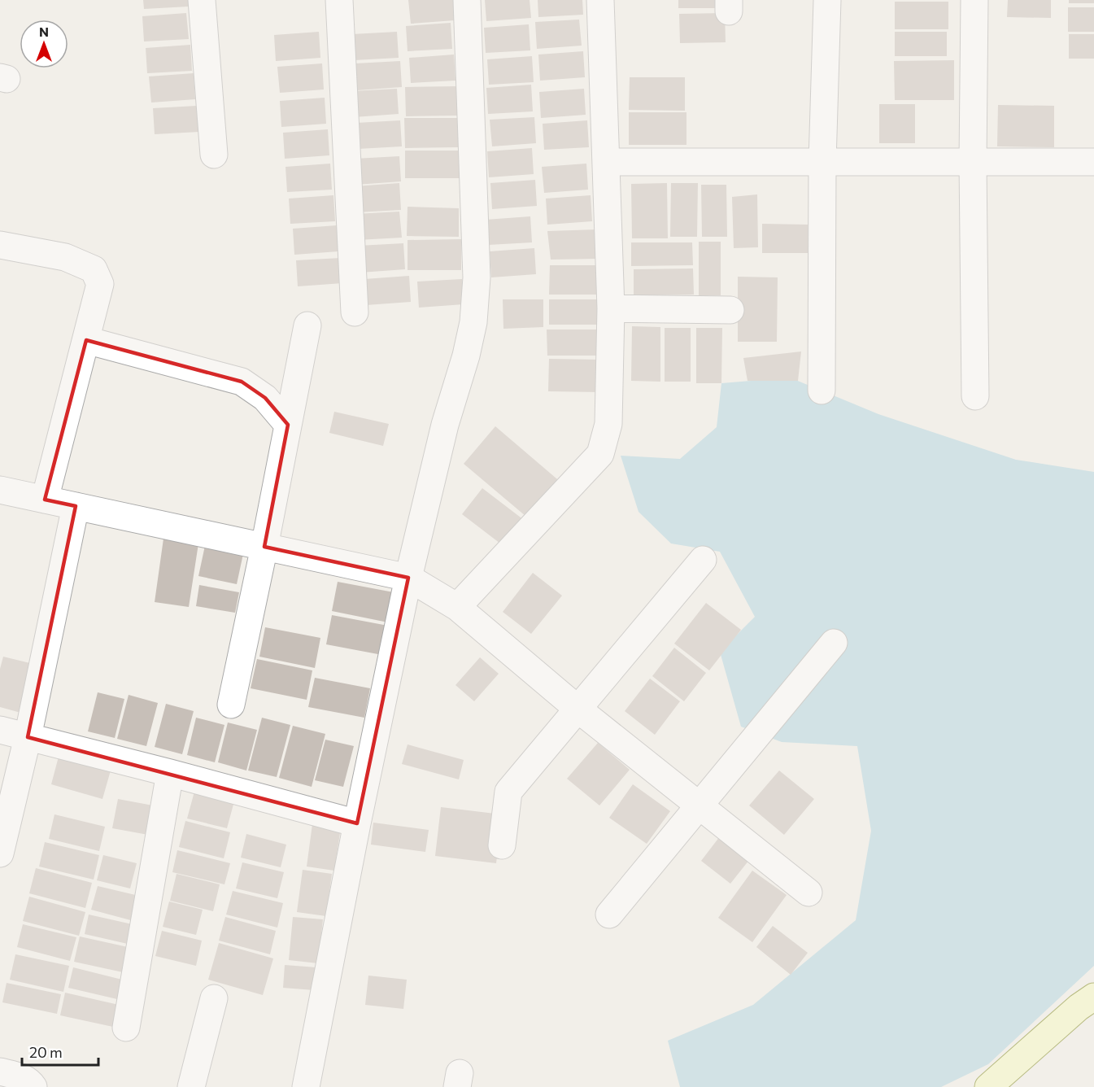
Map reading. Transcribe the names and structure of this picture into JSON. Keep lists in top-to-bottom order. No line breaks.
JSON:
{"scale_bar":"20 m","north":"top"}
